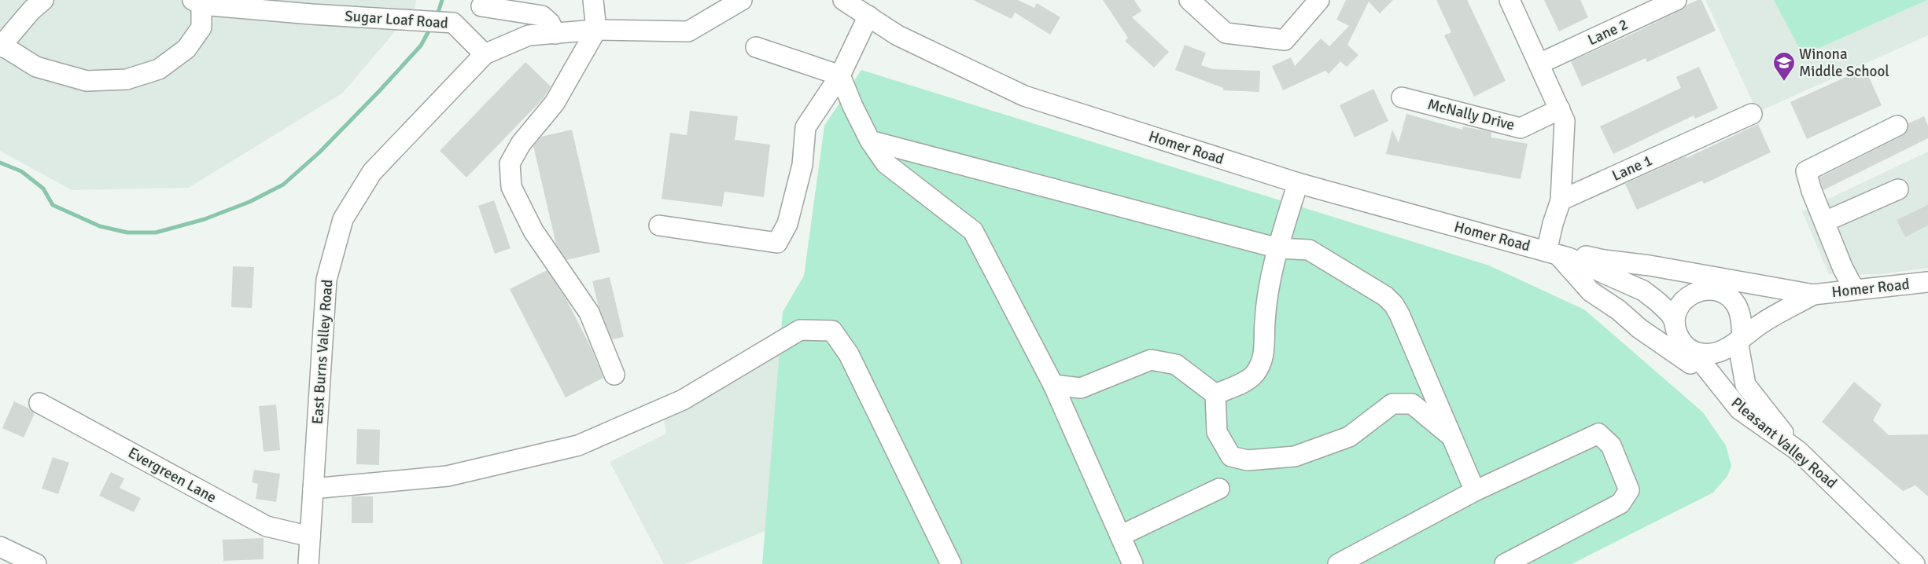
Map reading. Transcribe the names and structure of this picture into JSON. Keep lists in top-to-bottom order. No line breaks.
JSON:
{"streets":{"street":["Sugar Loaf Road","Lane 2","McNally Drive","Homer Road","Lane 1","East Burns Valley Road","Pleasant Valley Road","Evergreen Lane"]},"crossings":[["Sugar Loaf Road","East Burns Valley Road"],["Homer Road","Pleasant Valley Road"],["East Burns Valley Road","Evergreen Lane"]],"places":{"school or university":["Winona Middle School"]}}
